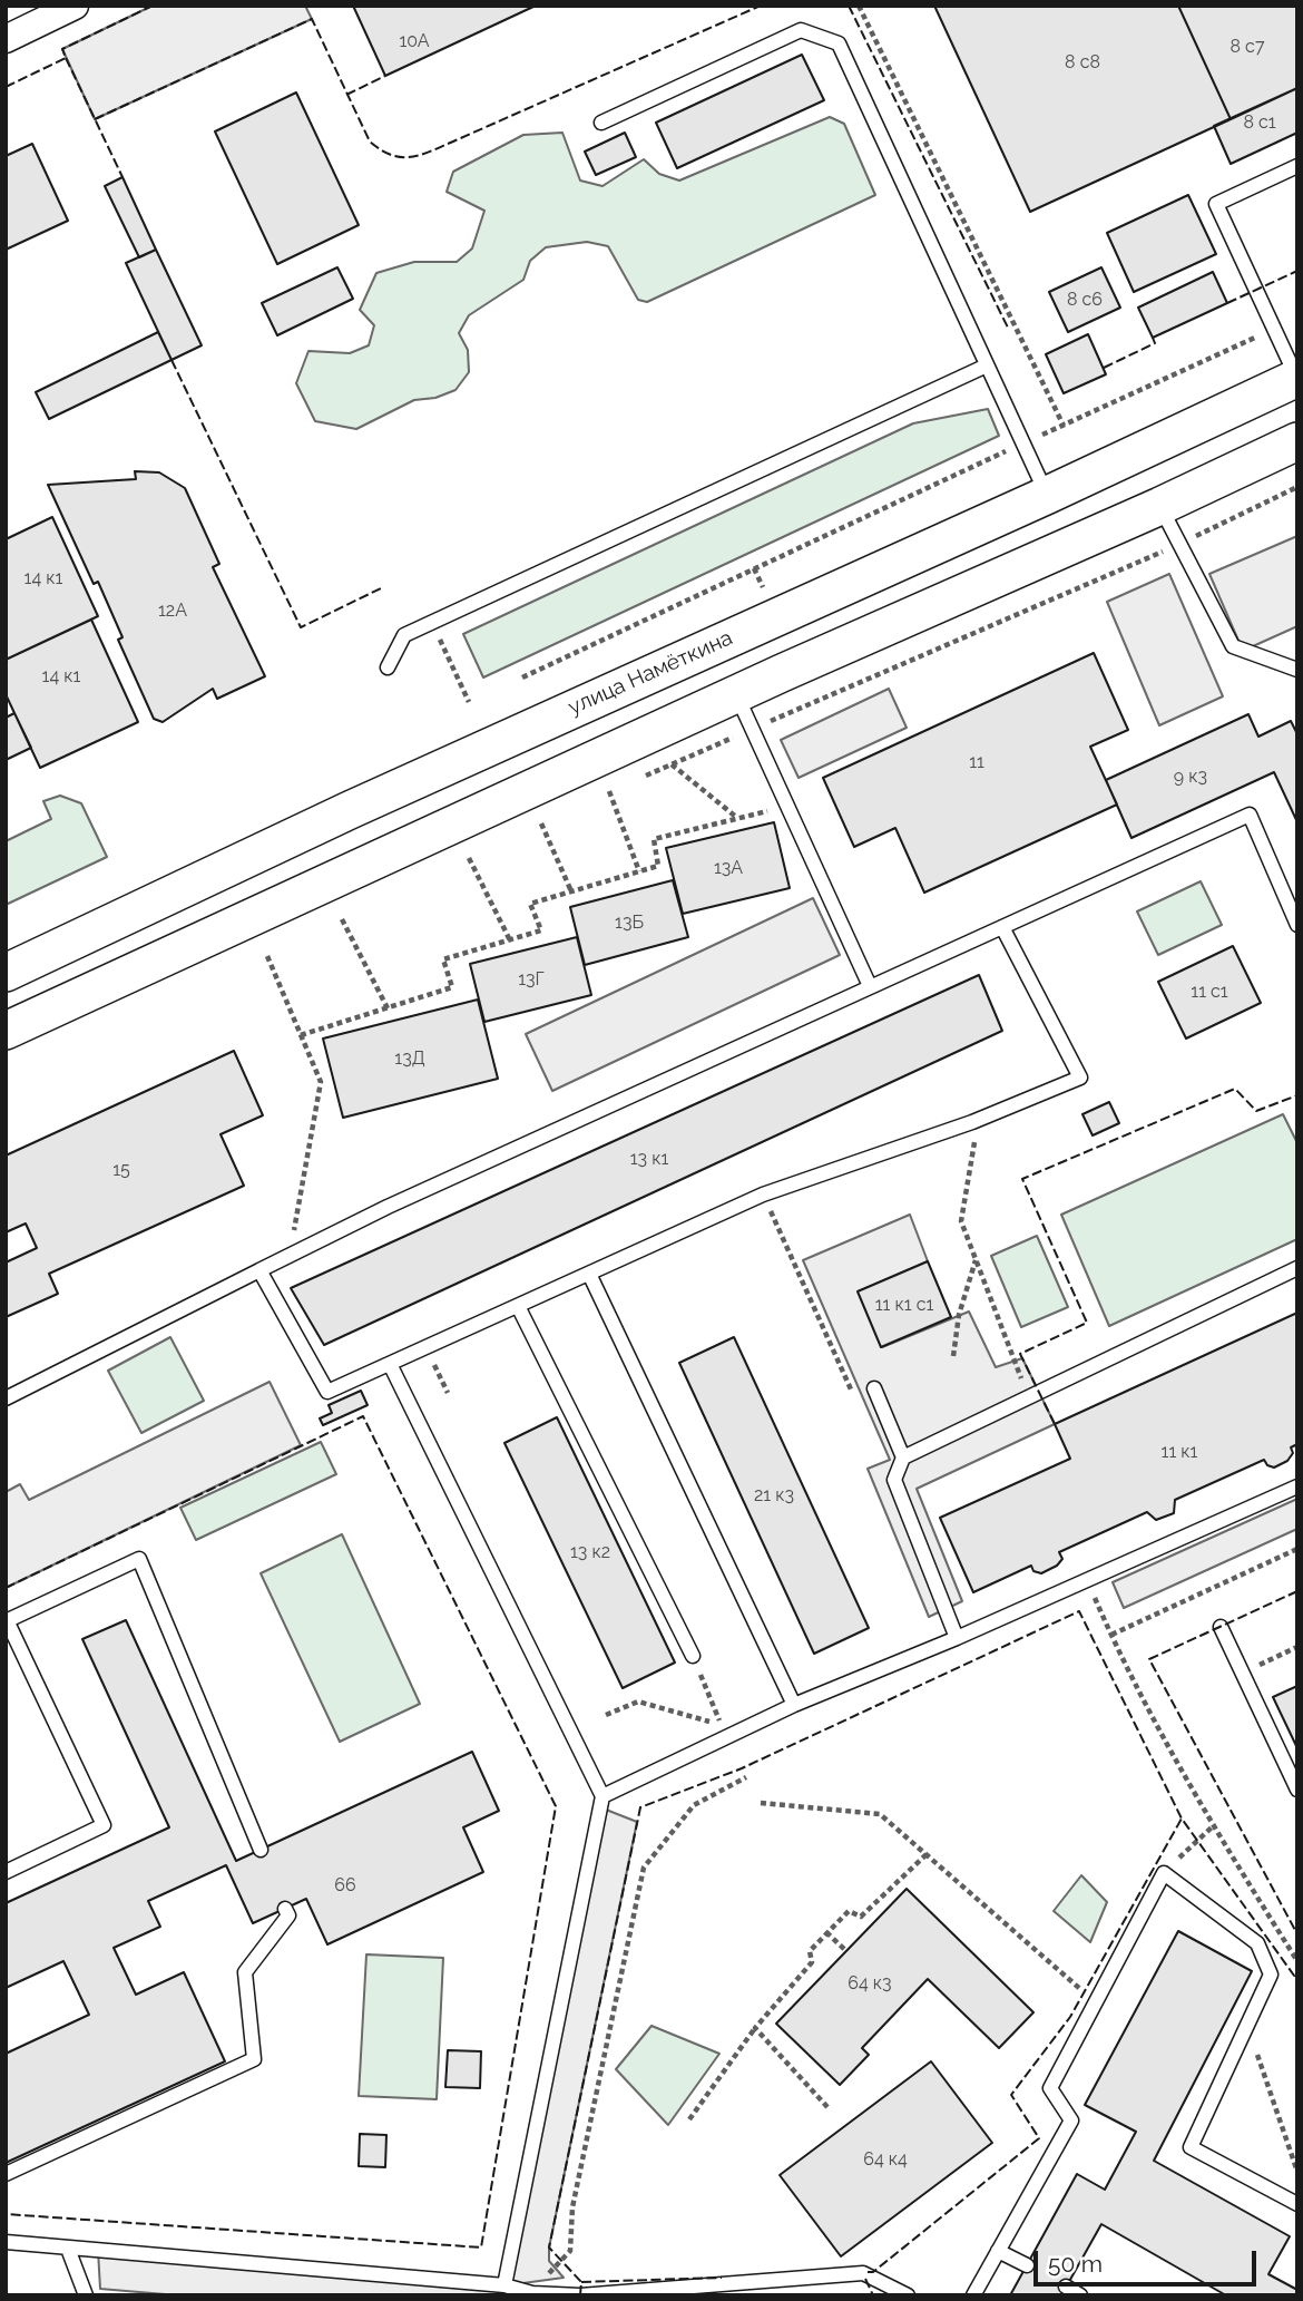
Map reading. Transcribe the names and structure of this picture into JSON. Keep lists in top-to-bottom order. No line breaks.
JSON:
{"streets":{"main road":["улица Намёткина"]},"house_numbers":["10А","8 с7","8 с8","8 с1","8 с6","14 к1","12А","14 к1","11","9 к3","13А","13Б","13Г","11 с1","13Д","13 к1","15","11 к1 с1","11 к1","21 к3","13 к2","66","64 к3","64 к4"],"scale_bar":"50 m"}
